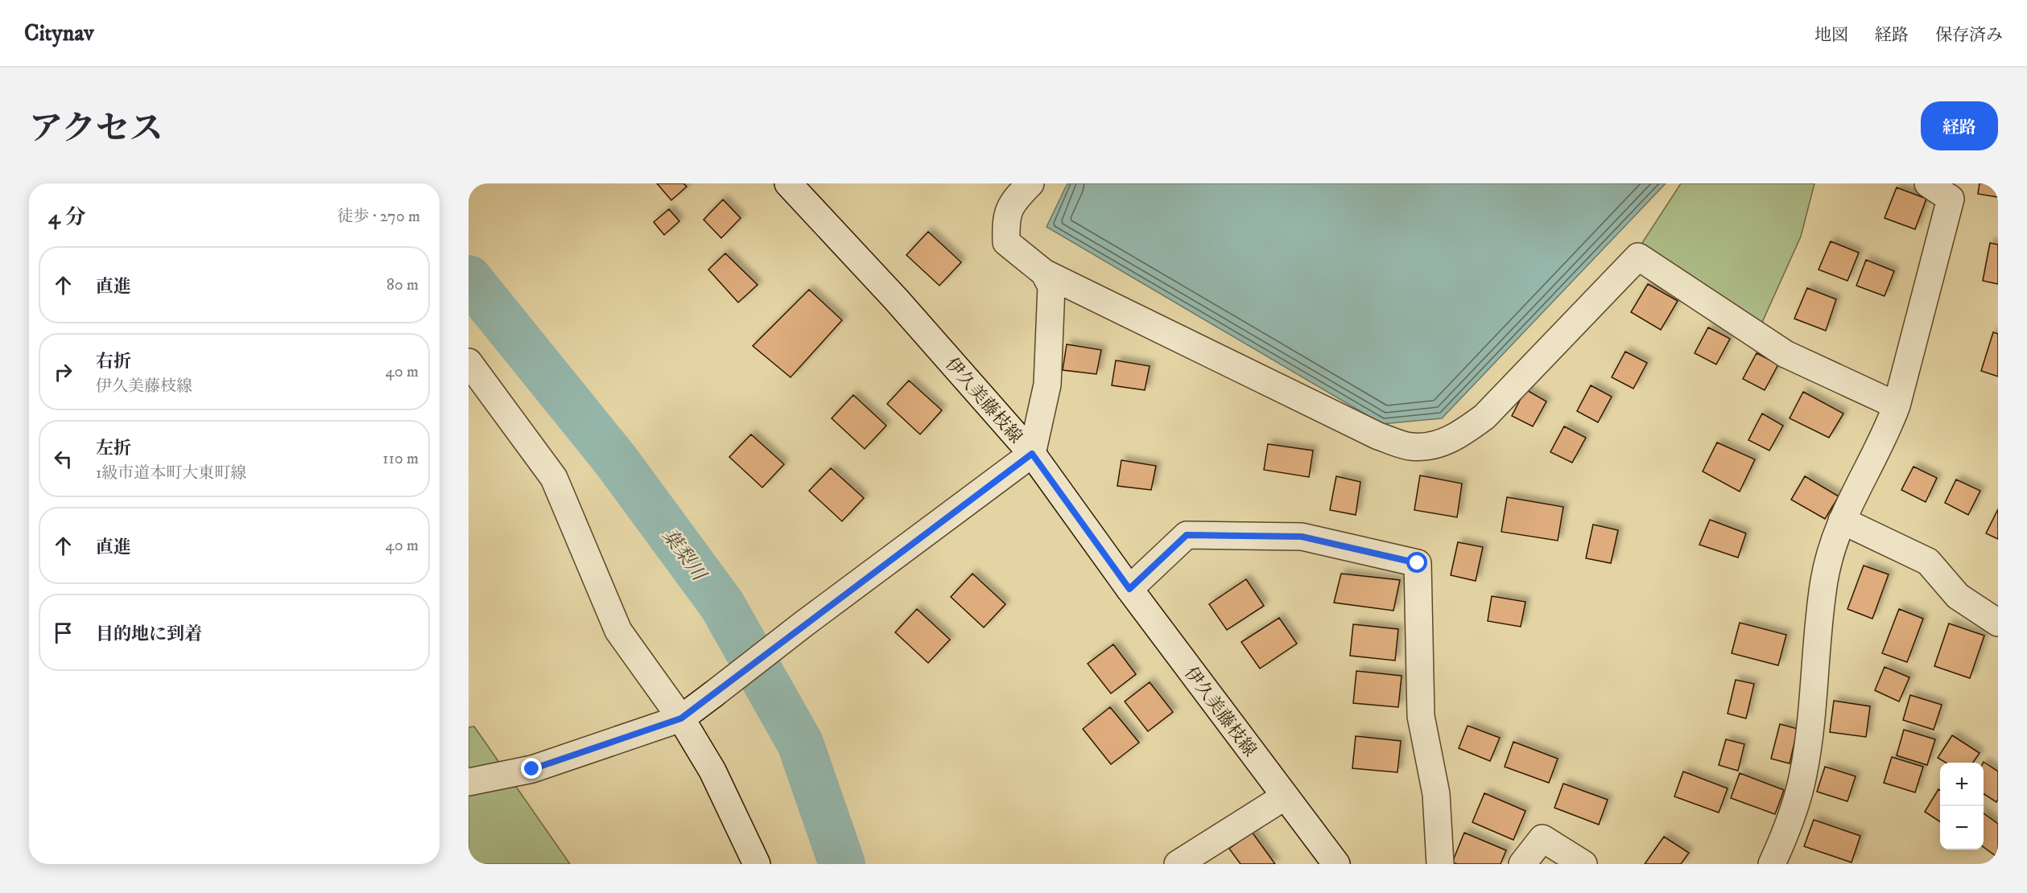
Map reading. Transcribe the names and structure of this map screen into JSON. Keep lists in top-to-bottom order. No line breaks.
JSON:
{"streets":{"street":["伊久美藤枝線"]},"water":["葉梨川"],"page":{"header":"Citynav","nav":["地図","経路","保存済み"],"title":"アクセス","buttons":"経路","heading":["4 分","徒歩 · 270 m"],"list":[["直進","80 m"],["右折","伊久美藤枝線","40 m"],["左折","1級市道本町大東町線","110 m"],["直進","40 m"],"目的地に到着"],"map_buttons":["+","−"]}}
